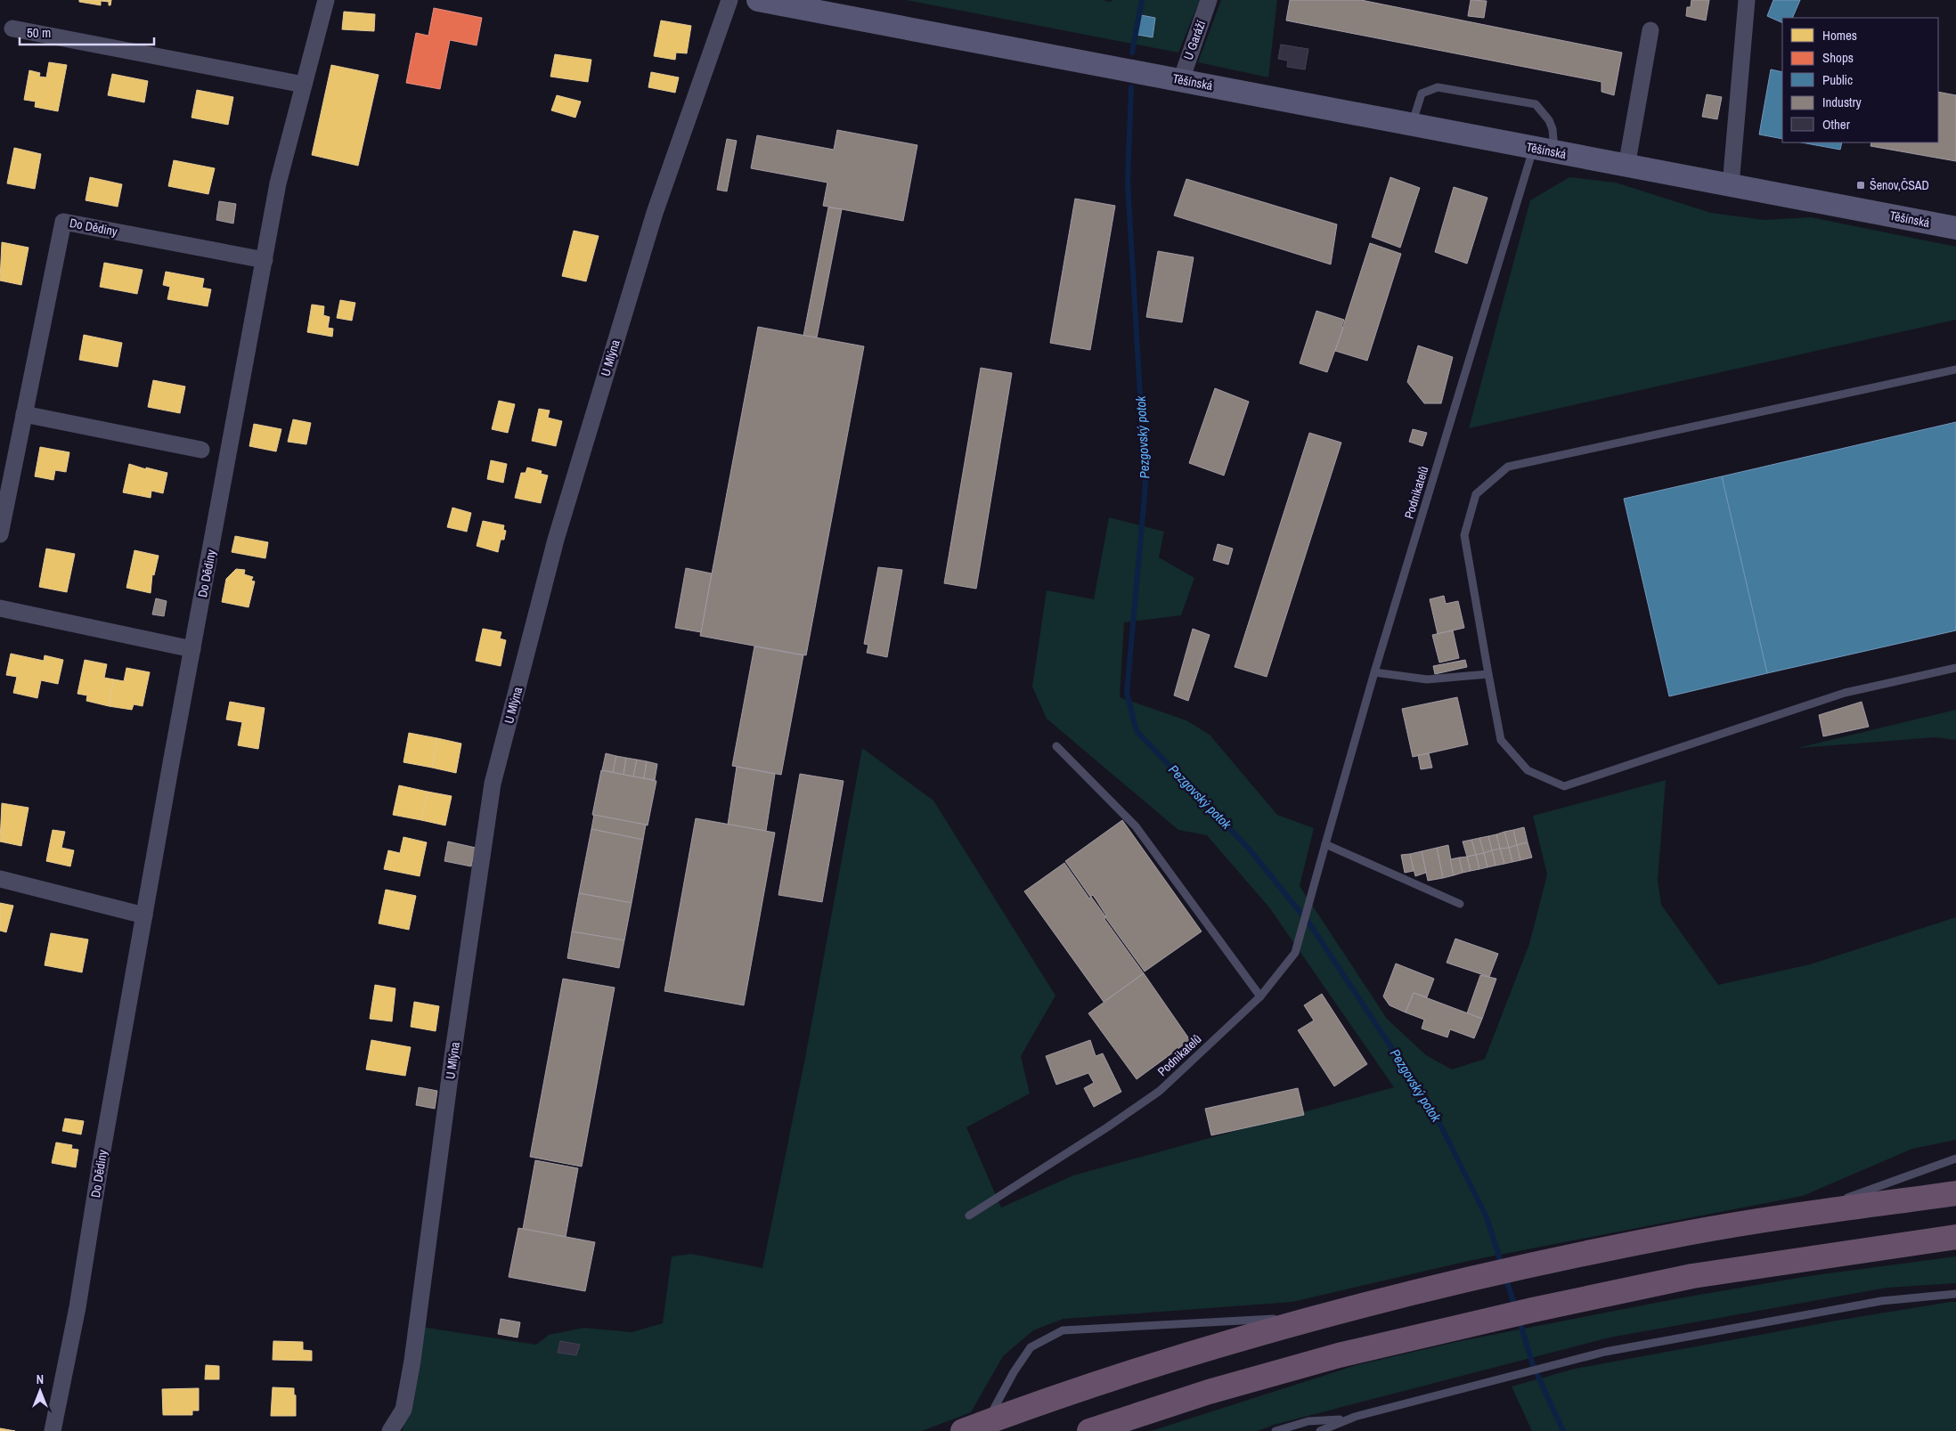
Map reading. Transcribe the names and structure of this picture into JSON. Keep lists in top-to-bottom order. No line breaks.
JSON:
{"streets":{"main road":["Těšínská"],"street":["U Garáží","Do Dědiny","U Mlýna"],"lane":["Podnikatelů"]},"crossings":[["U Garáží","Těšínská"],["Těšínská","Podnikatelů"]],"water":["Pezgovský potok"],"places":{"transit":["Šenov,ČSAD"]},"legend":["Homes","Shops","Public","Industry","Other"],"scale_bar":"50 m","north":"top"}
